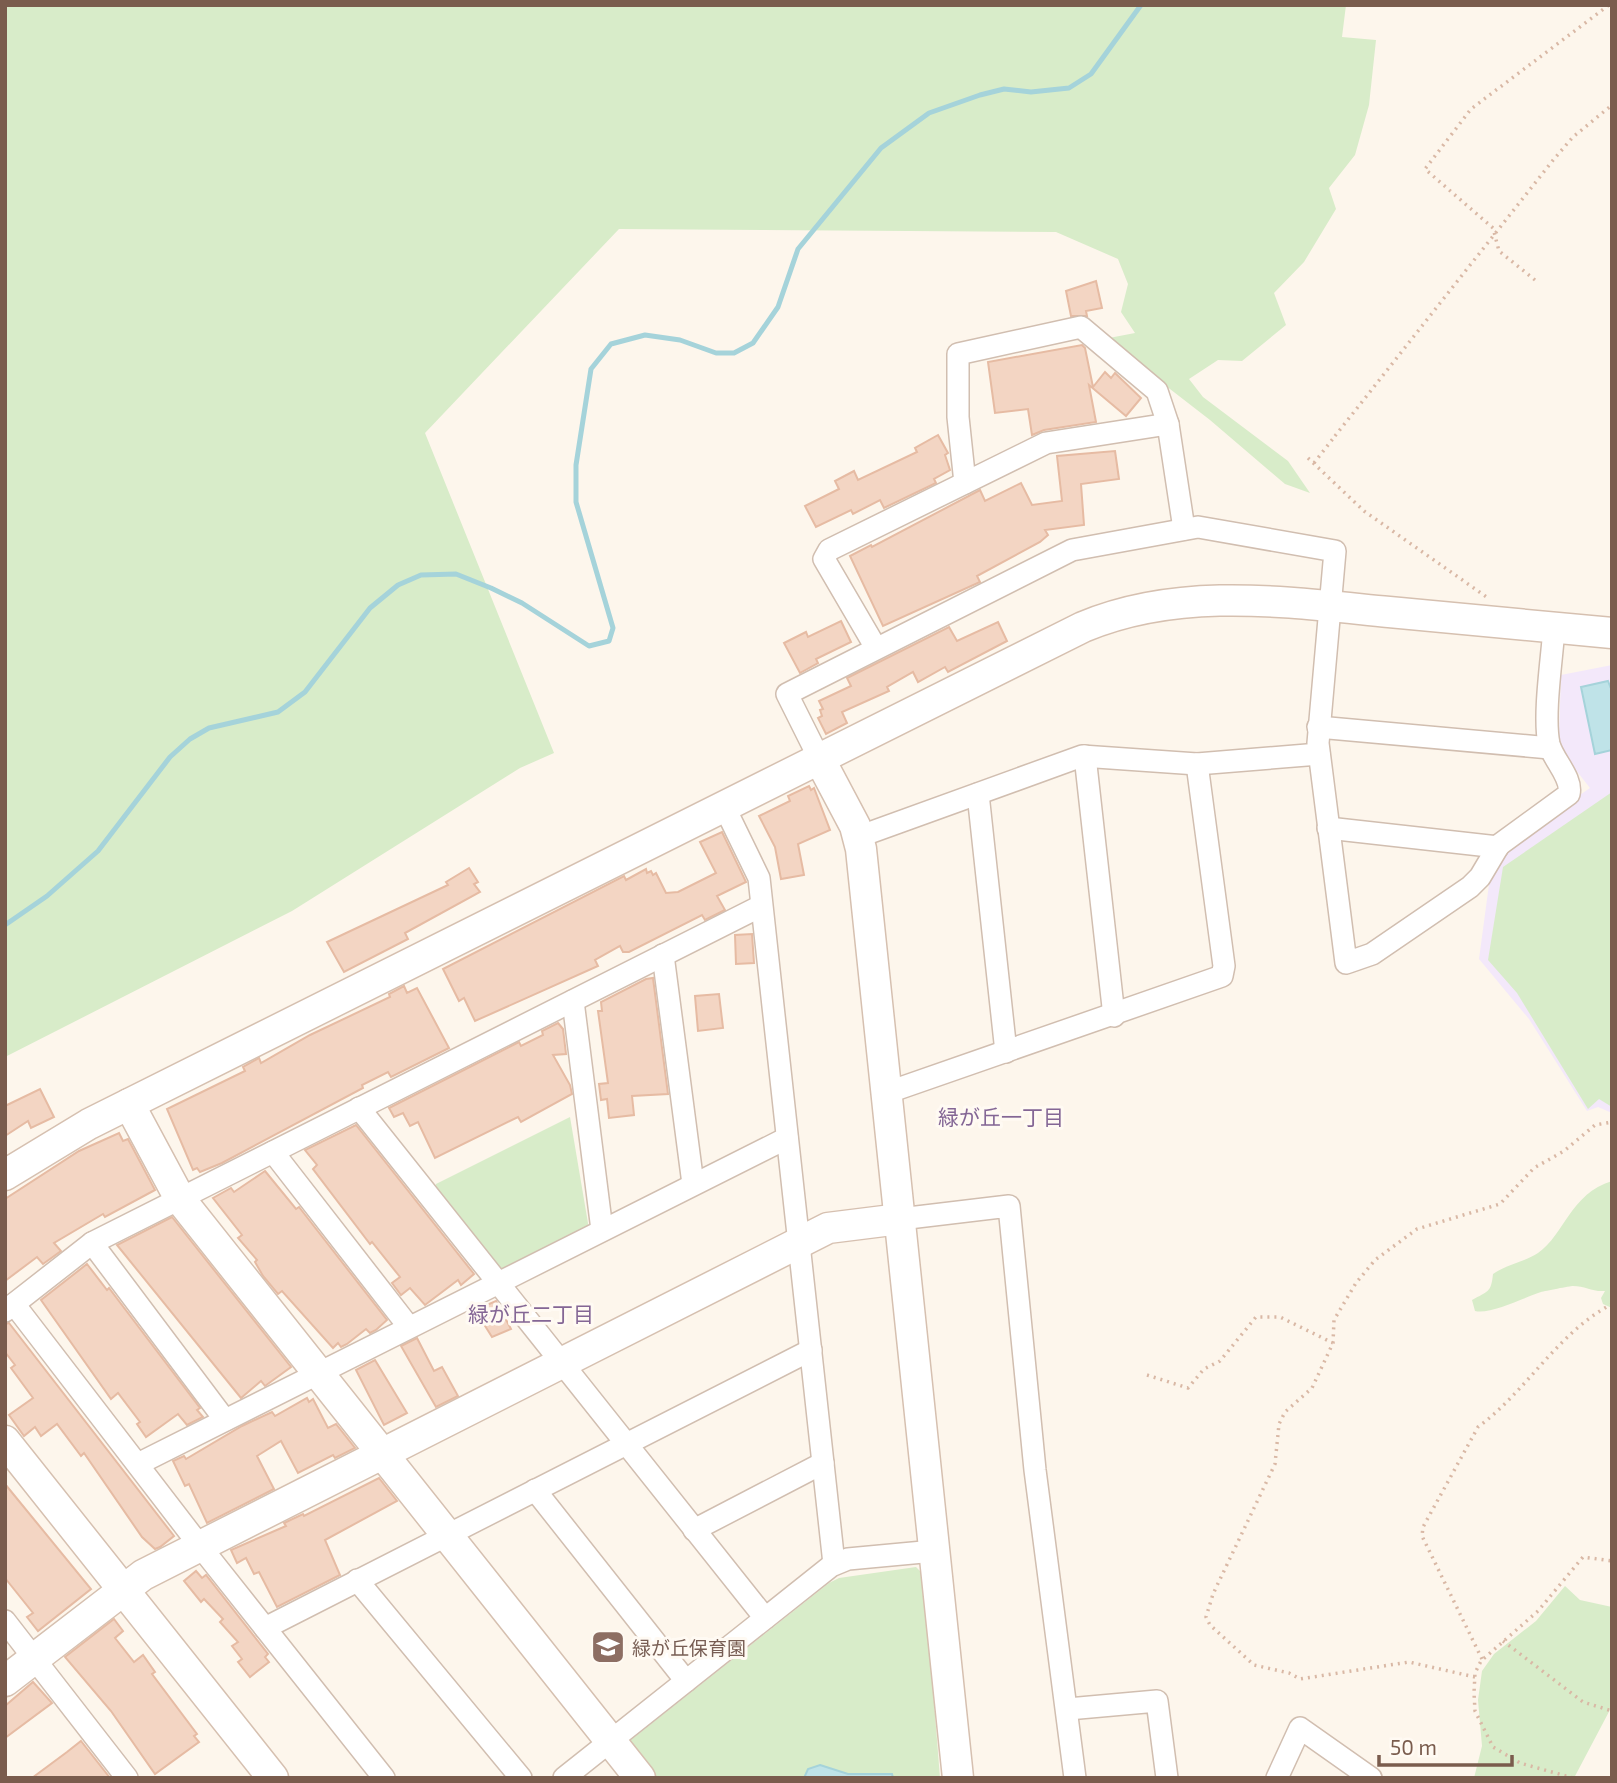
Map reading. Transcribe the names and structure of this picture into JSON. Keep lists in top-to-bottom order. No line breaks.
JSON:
{"districts":["緑が丘一丁目","緑が丘二丁目"],"places":{"school or university":["緑が丘保育園"]},"scale_bar":"50 m"}
